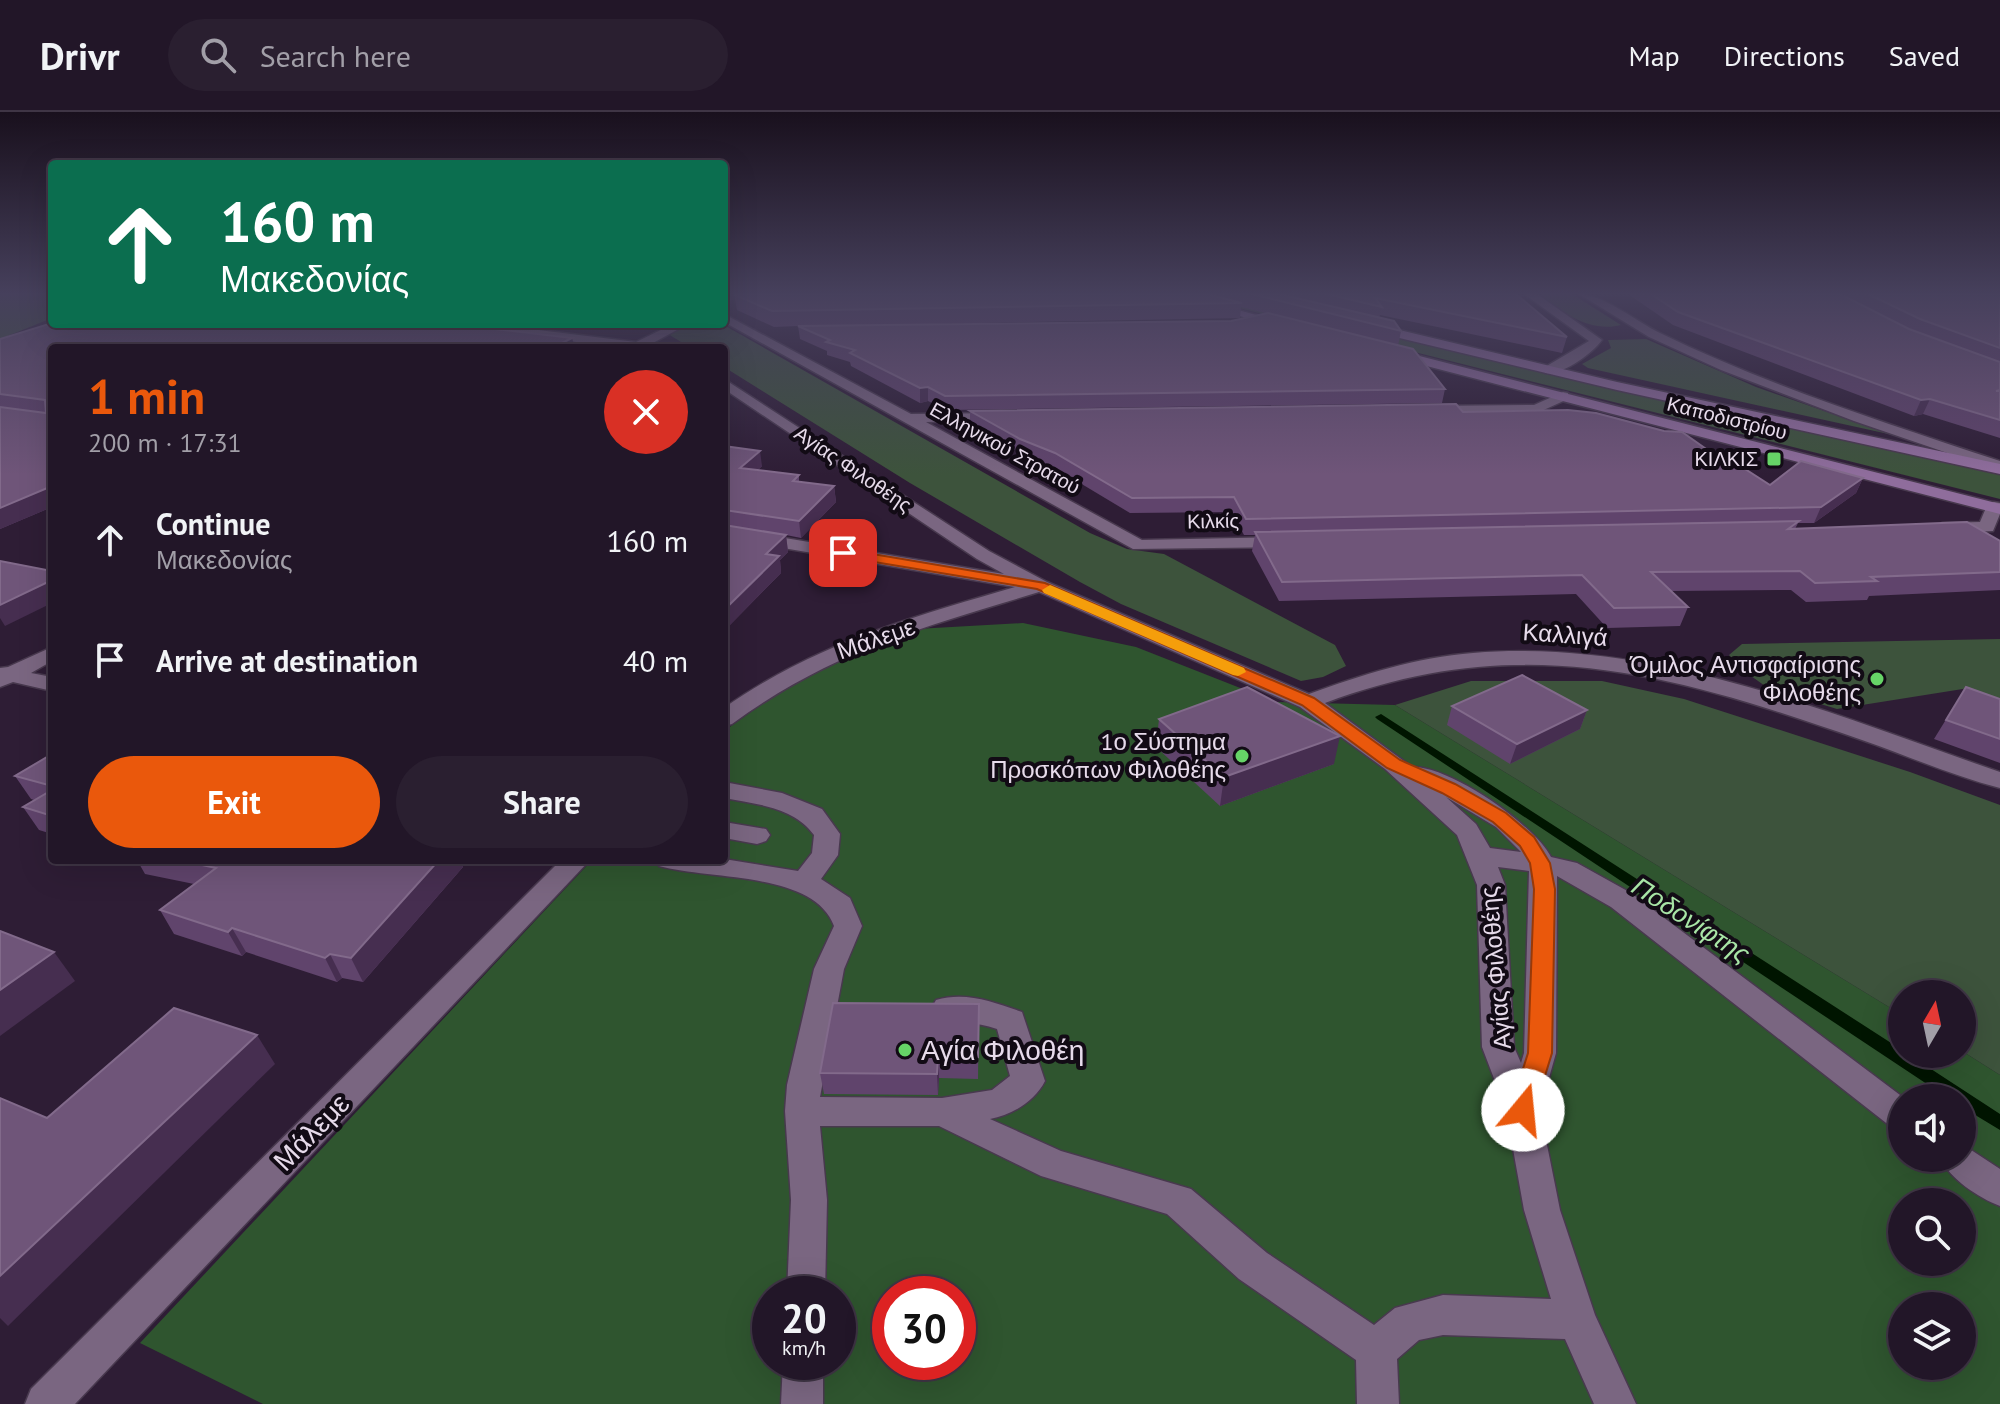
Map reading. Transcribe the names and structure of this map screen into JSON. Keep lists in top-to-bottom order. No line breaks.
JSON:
{"streets":{"main road":["Καποδιστρίου"],"street":["Ελληνικού Στρατού","Αγίας Φιλοθέης","Κιλκίς","Καλλιγά","Μάλεμε"]},"crossings":[["Ελληνικού Στρατού","Κιλκίς"],["Αγίας Φιλοθέης","Καλλιγά"],["Αγίας Φιλοθέης","Μάλεμε"]],"water":["Ποδονίφτης"],"places":{"transit":["ΚΙΛΚΙΣ"],"other":["Όμιλος Αντισφαίρισης Φιλοθέης","1ο Σύστημα Προσκόπων Φιλοθέης","Αγία Φιλοθέη"]},"north":"top","page":{"header":"Drivr","search":"Search here","nav":["Map","Directions","Saved"],"turn":["160 m","Μακεδονίας"],"heading":["1 min","200 m · 17:31"],"list":[{"name":"Continue","note":"Μακεδονίας","value":"160 m"},{"name":"Arrive at destination","value":"40 m"}],"buttons":["Exit","Share"],"speed":"20 km/h","limit":"30"}}
